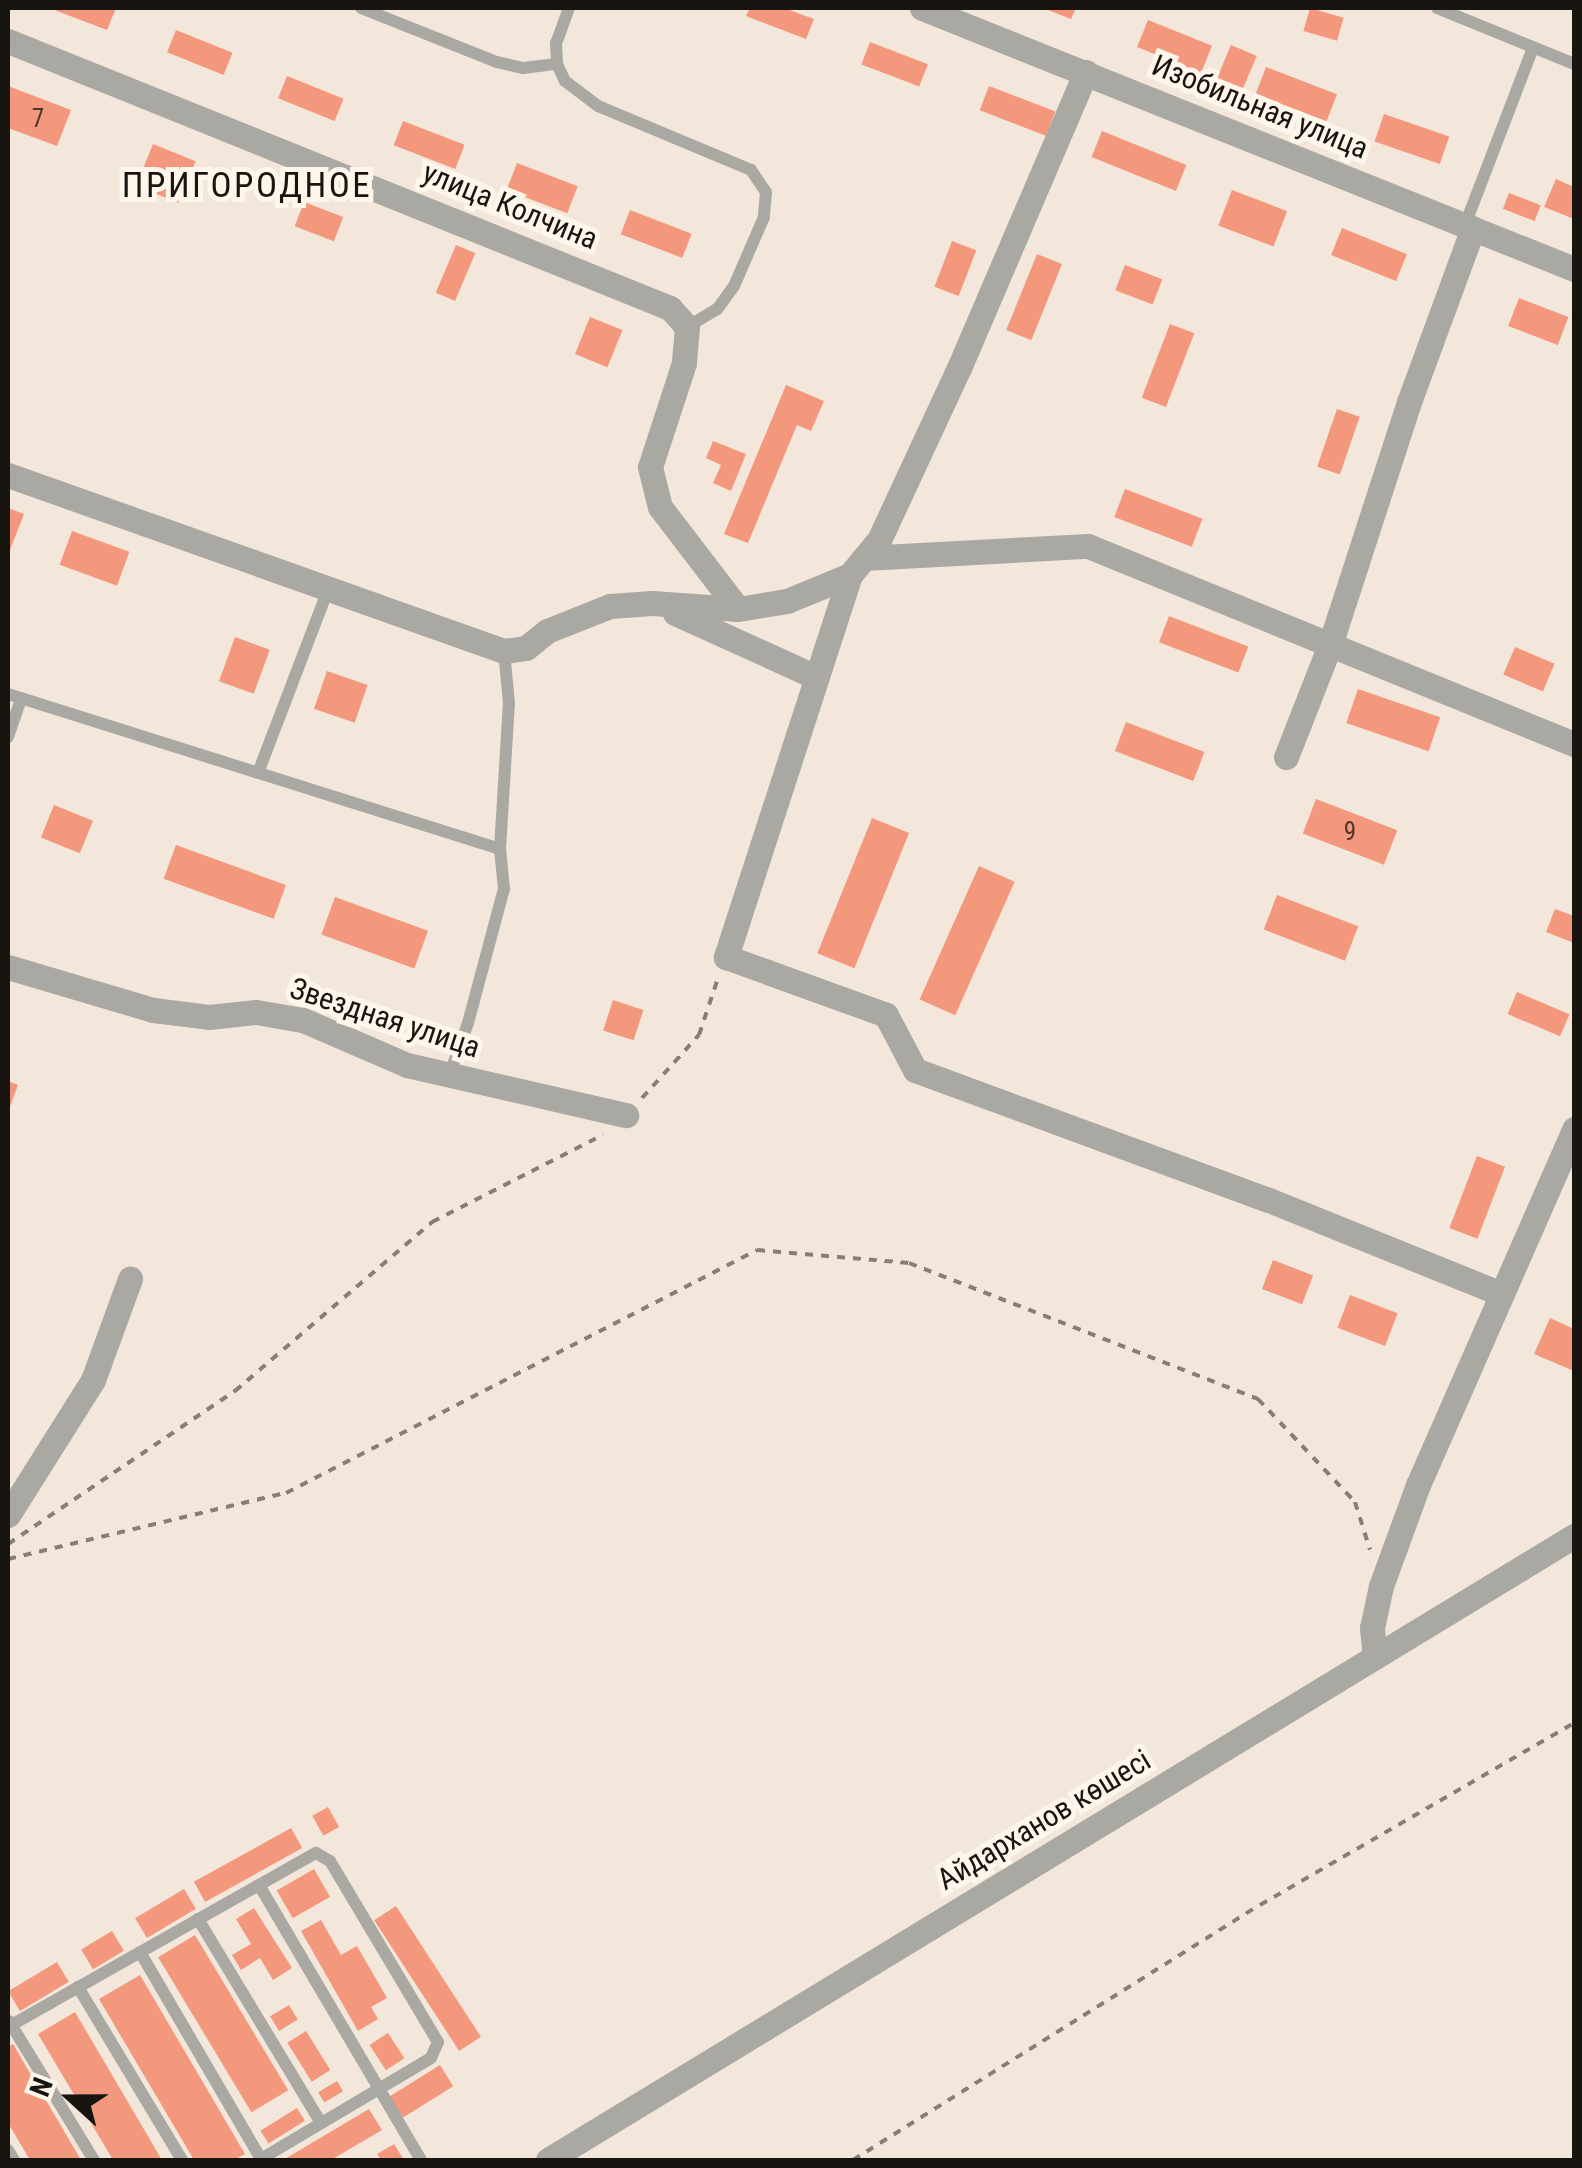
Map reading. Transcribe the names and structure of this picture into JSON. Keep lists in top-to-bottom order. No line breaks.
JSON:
{"streets":{"street":["Изобильная улица","улица Колчина","Звездная улица","Айдарханов көшесі"]},"districts":["ПРИГОРОДНОЕ"],"house_numbers":["7","9"],"north":"left"}
